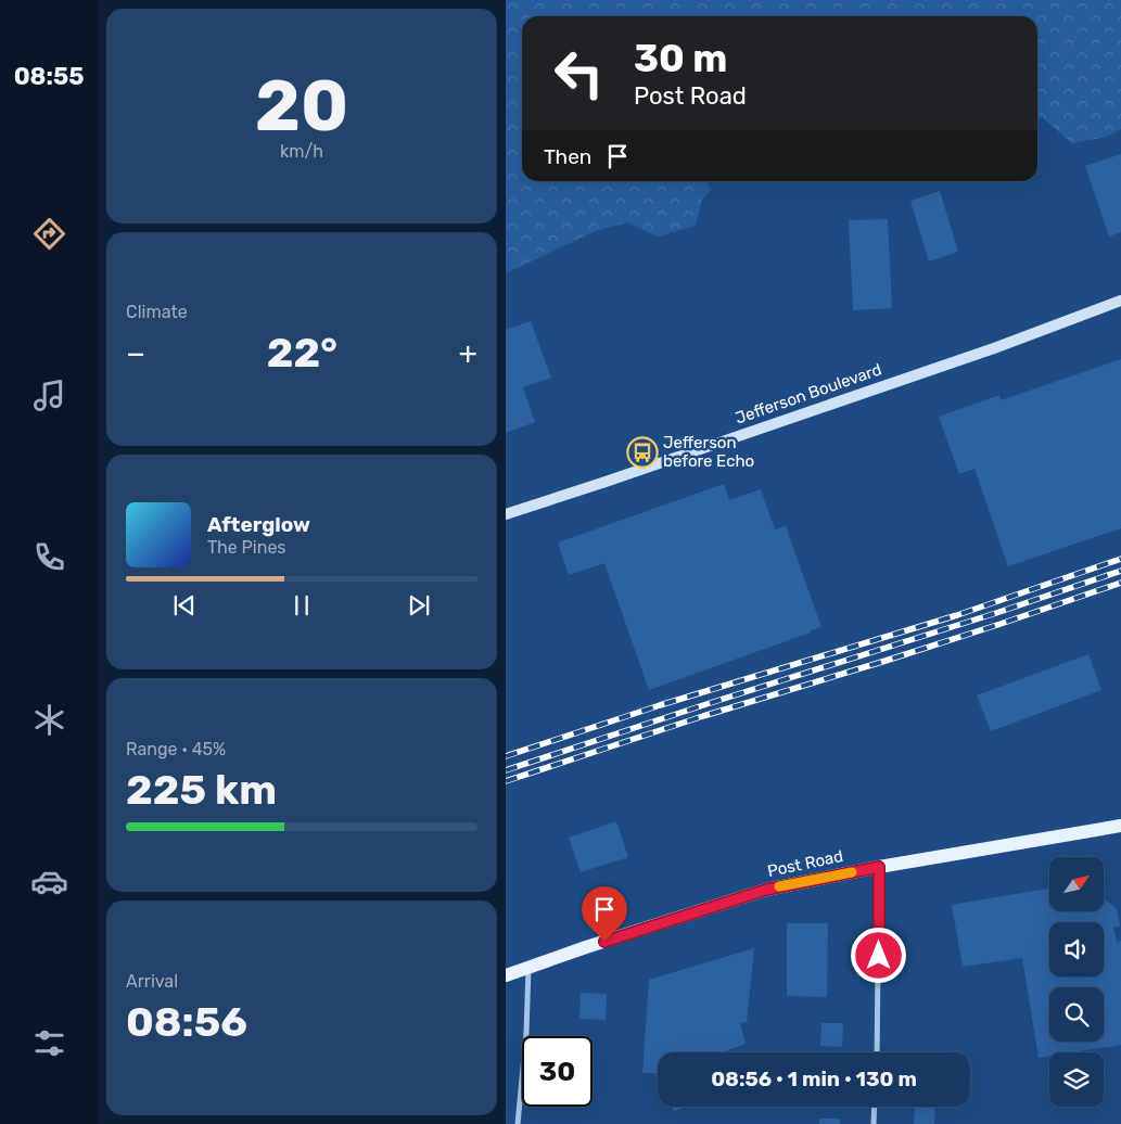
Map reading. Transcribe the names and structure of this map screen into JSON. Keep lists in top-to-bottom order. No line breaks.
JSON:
{"streets":{"main road":["Jefferson Boulevard","Post Road"]},"places":{"bus stop":["Jefferson before Echo"]},"north":"top right","page":{"tabs":"08:55","tile":[["20","km/h"],"Climate",["Range · 45%","225 km"],["Arrival","08:56"]],"turn":["30 m","Post Road"],"then":"Then","heat":["−","22°","+"],"song":["Afterglow","The Pines"],"limit":"30","trip":"08:56 · 1 min · 130 m"}}
